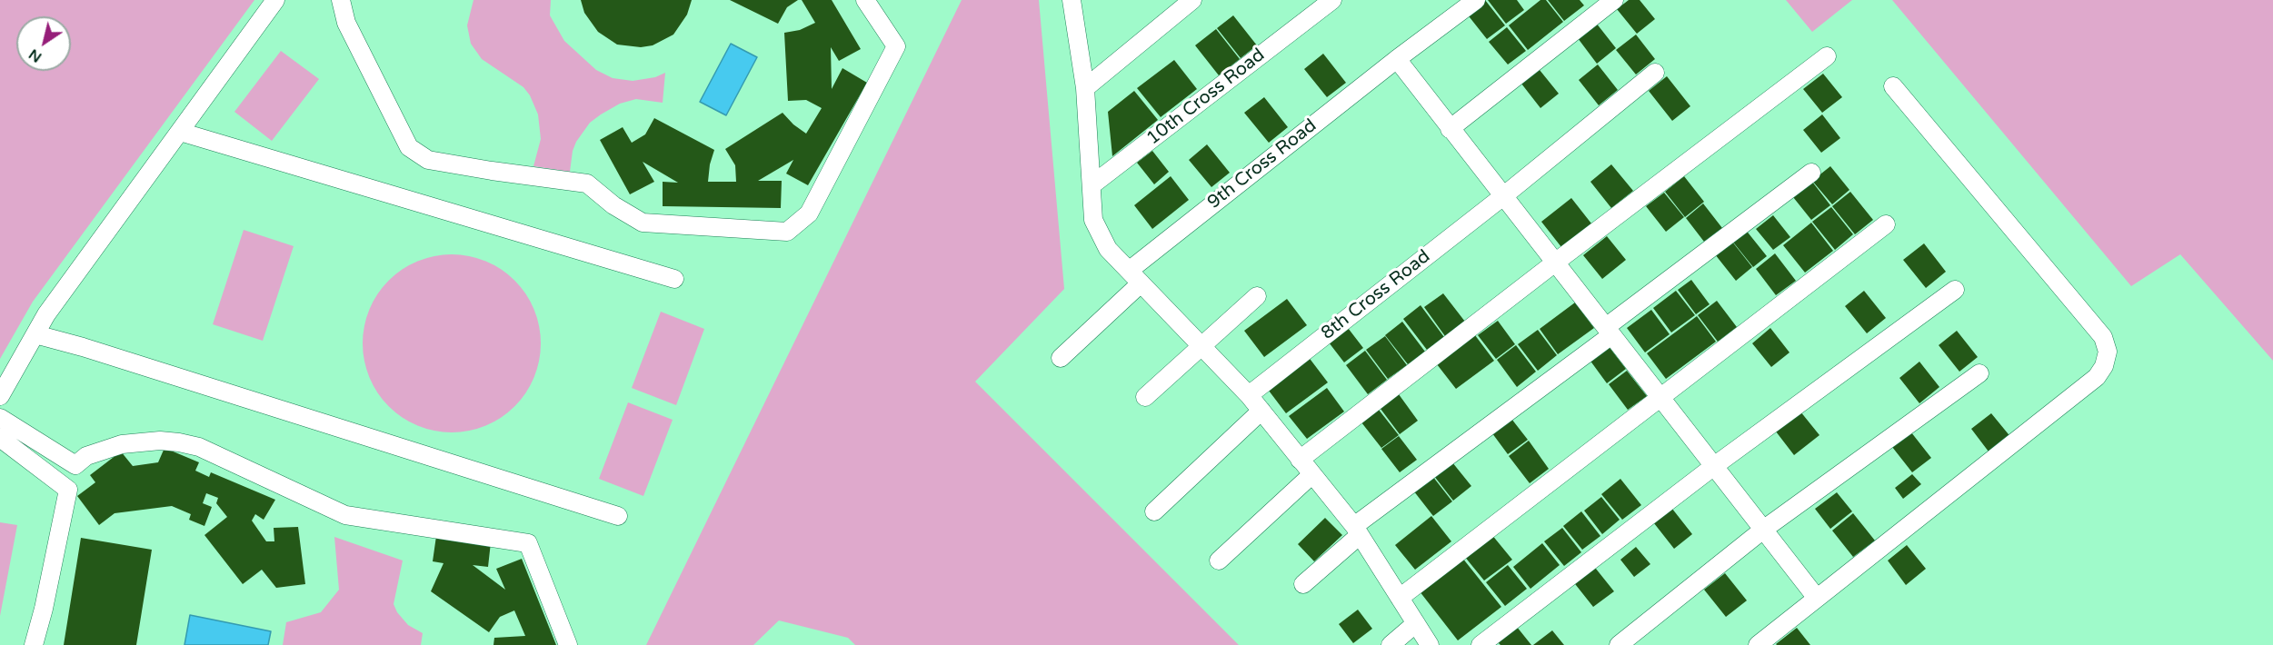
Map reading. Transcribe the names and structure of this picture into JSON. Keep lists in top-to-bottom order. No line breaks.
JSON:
{"streets":{"street":["10th Cross Road","9th Cross Road","8th Cross Road"]},"north":"bottom left"}
